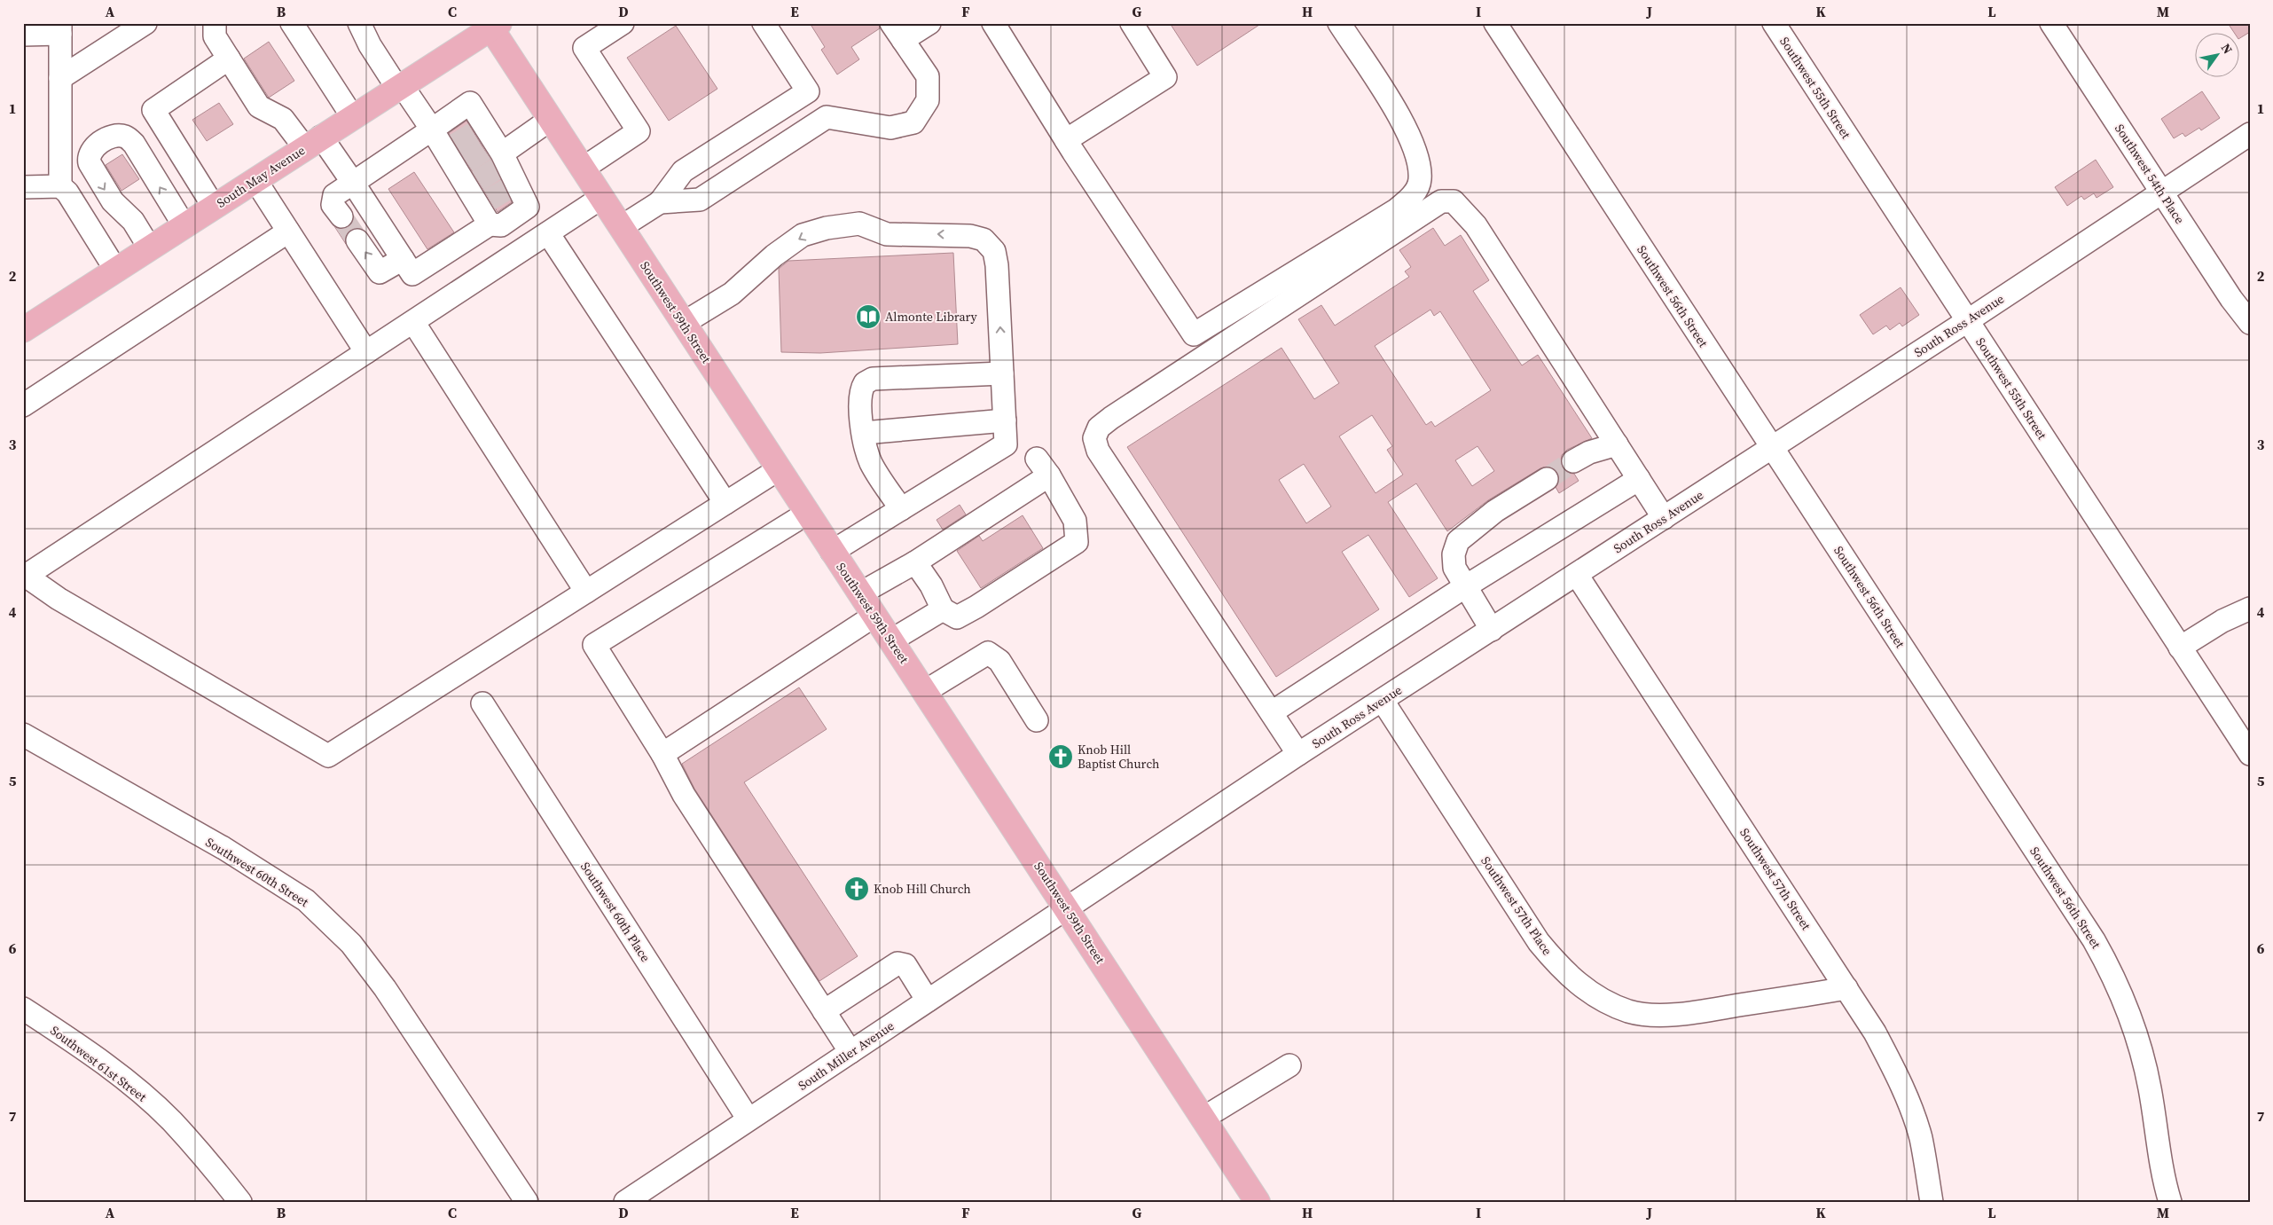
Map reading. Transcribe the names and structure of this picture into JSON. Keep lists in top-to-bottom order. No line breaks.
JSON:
{"streets":{"main road":["South May Avenue","Southwest 59th Street"],"street":["Southwest 55th Street","Southwest 54th Place","Southwest 56th Street","South Ross Avenue","Southwest 60th Street","Southwest 57th Street","Southwest 57th Place","Southwest 60th Place","South Miller Avenue","Southwest 61st Street"]},"crossings":[["Southwest 55th Street","South Ross Avenue"],["Southwest 54th Place","South Ross Avenue"],["South May Avenue","Southwest 59th Street"],["Southwest 56th Street","South Ross Avenue"],["Southwest 59th Street","South Ross Avenue"],["Southwest 59th Street","South Miller Avenue"],["South Ross Avenue","Southwest 57th Street"],["South Ross Avenue","Southwest 57th Place"],["South Ross Avenue","South Miller Avenue"],["Southwest 57th Street","Southwest 57th Place"],["Southwest 60th Place","South Miller Avenue"]],"places":{"library":["Almonte Library"],"church":["Knob Hill Baptist Church","Knob Hill Church"]},"north":"top right","grid":{"columns":["A","B","C","D","E","F","G","H","I","J","K","L","M"],"rows":["1","2","3","4","5","6","7"]}}
